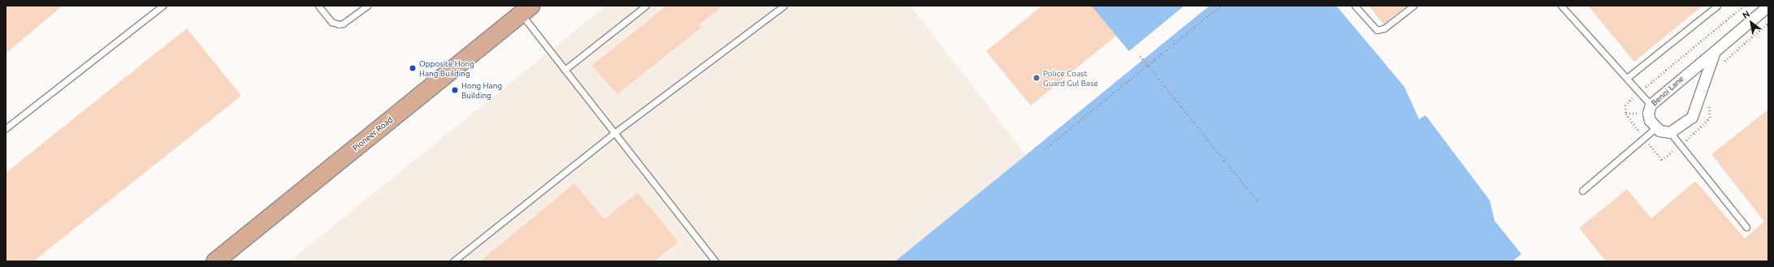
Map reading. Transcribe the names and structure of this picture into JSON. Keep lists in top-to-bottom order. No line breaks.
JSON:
{"streets":{"main road":["Pioneer Road"],"street":["Benoi Lane"]},"places":["Opposite Hong Hang Building","Police Coast Guard Gul Base","Hong Hang Building"],"north":"top left"}
